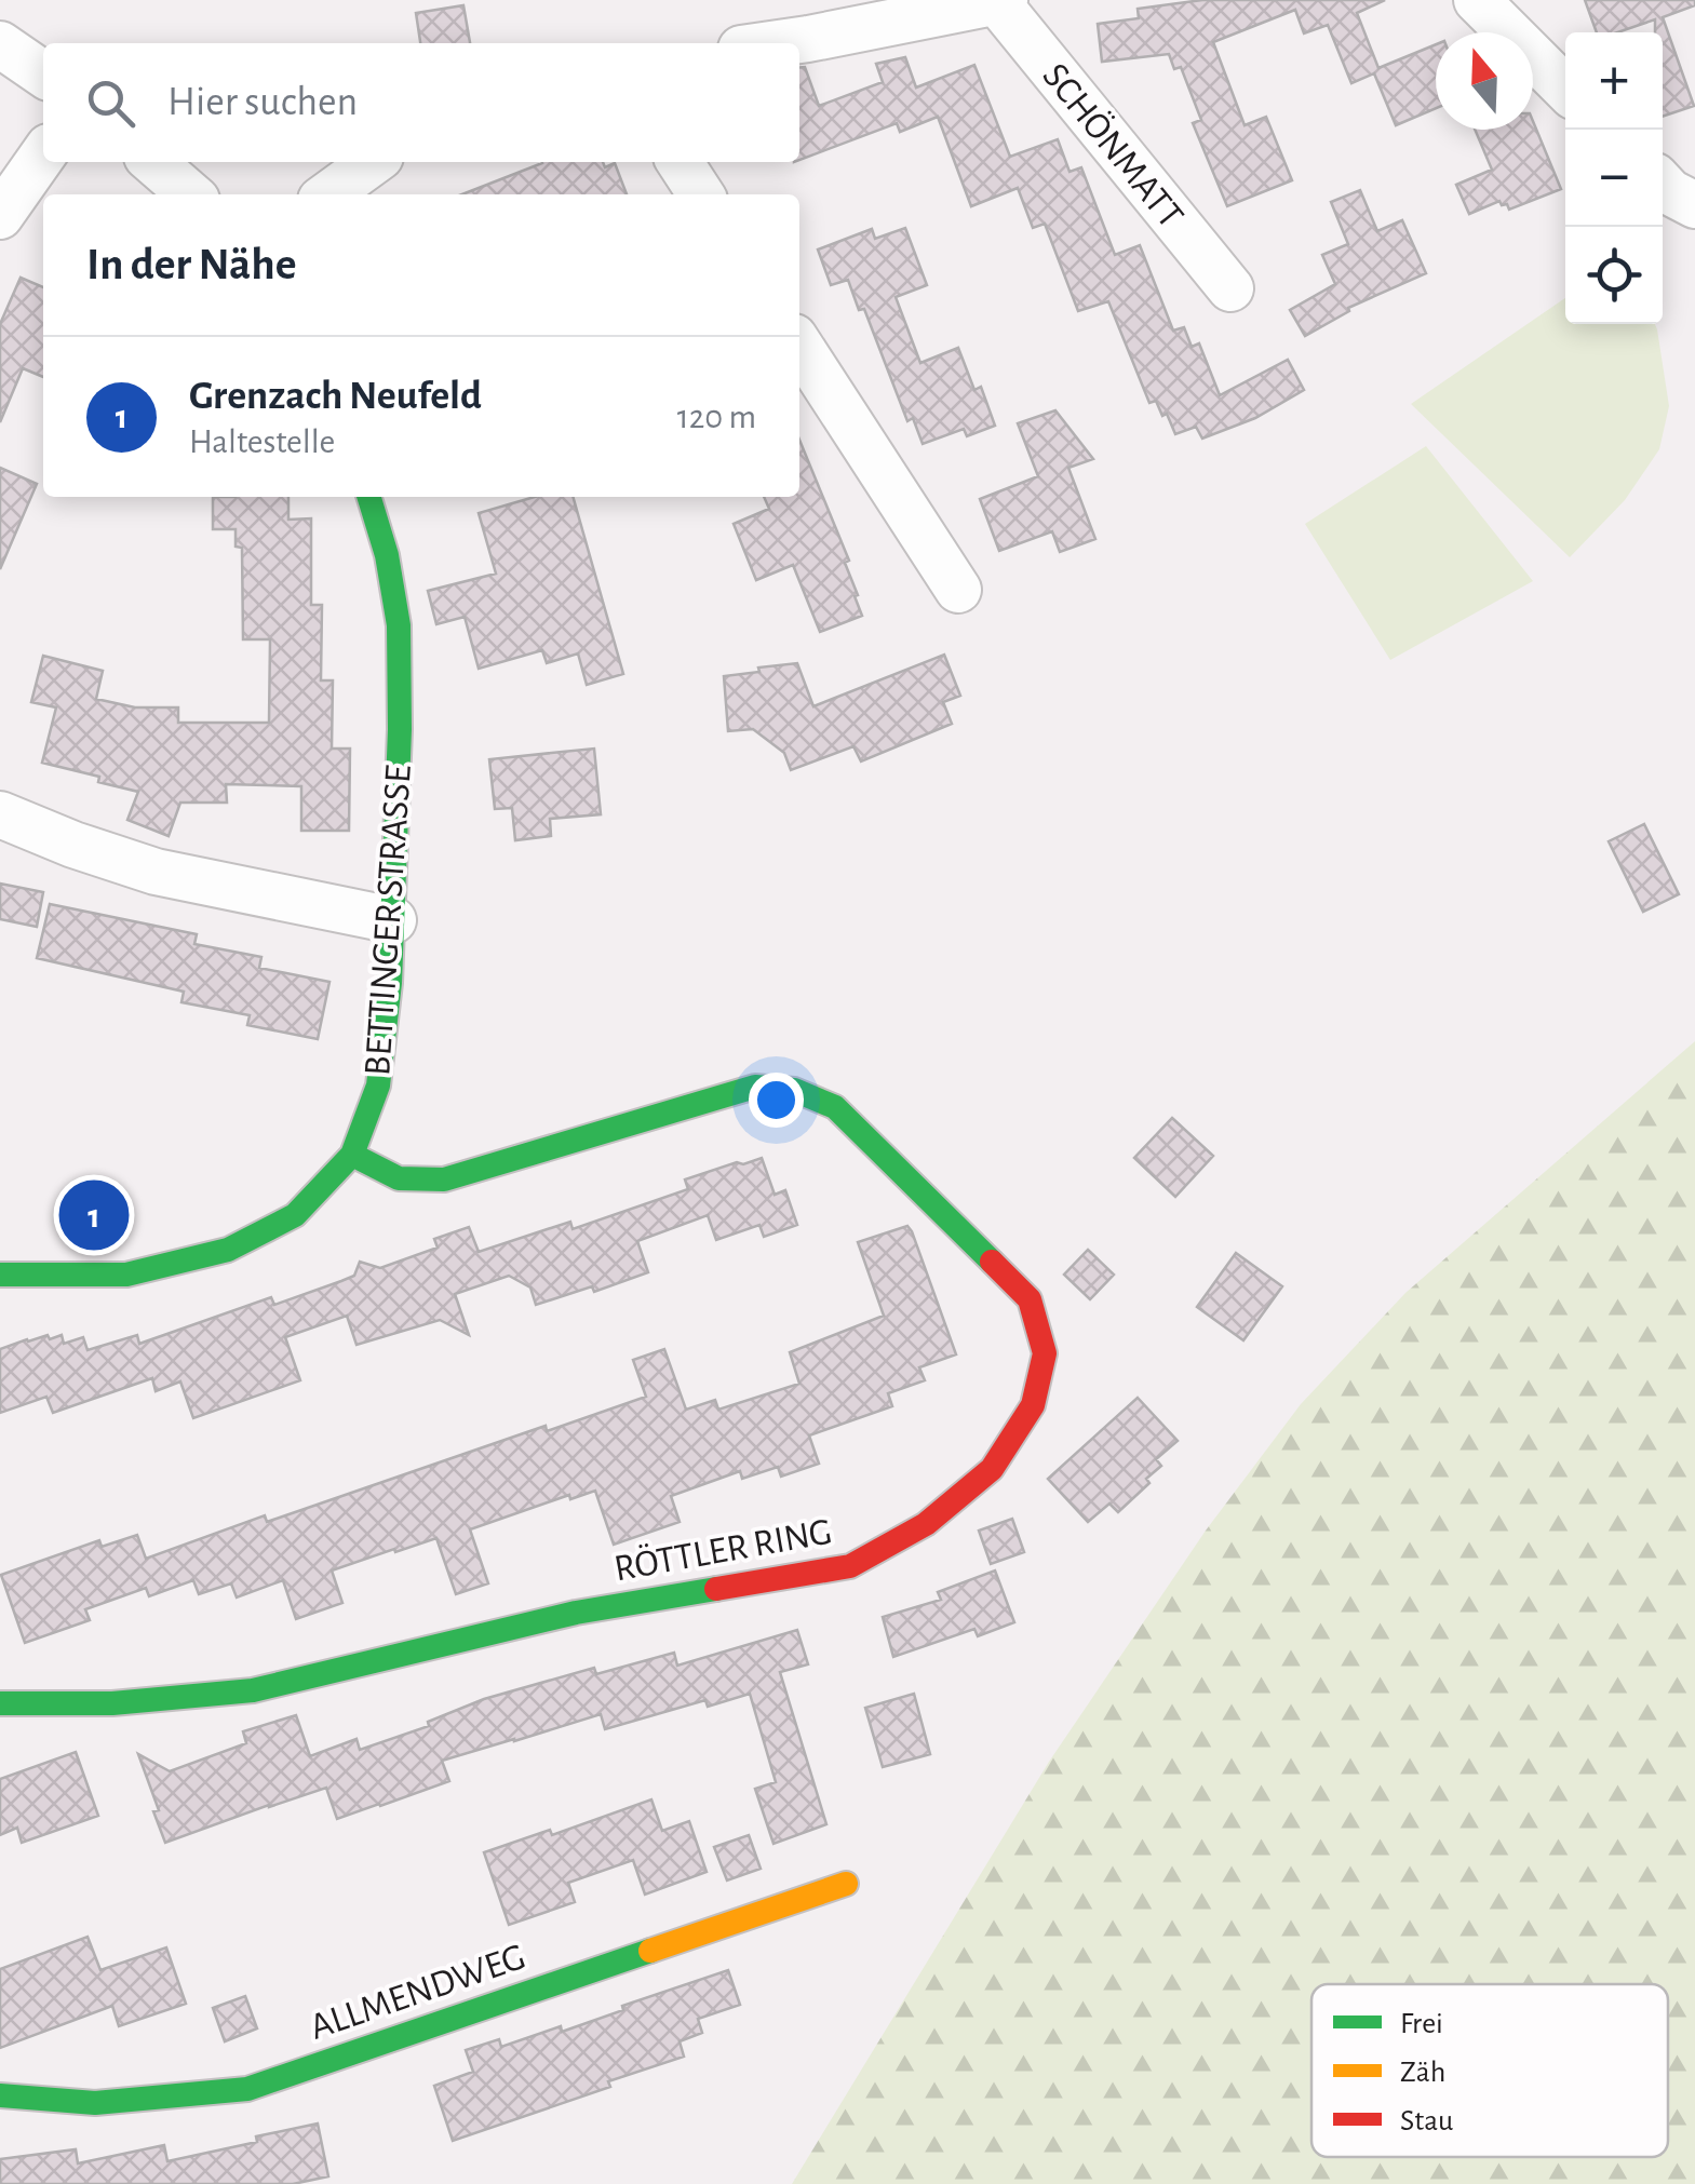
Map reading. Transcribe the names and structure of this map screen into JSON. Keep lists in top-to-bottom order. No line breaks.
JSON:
{"streets":{"street":["SCHÖNMATT","BETTINGER STRASSE","RÖTTLER RING","ALLMENDWEG"]},"crossings":[["BETTINGER STRASSE","RÖTTLER RING"]],"legend":["Frei","Zäh","Stau"],"north":"top","page":{"map_buttons":["+","−"],"search":"Hier suchen","heading":"In der Nähe","list":[{"mark":"1","name":"Grenzach Neufeld","note":"Haltestelle","value":"120 m"}],"pins":"1"}}
